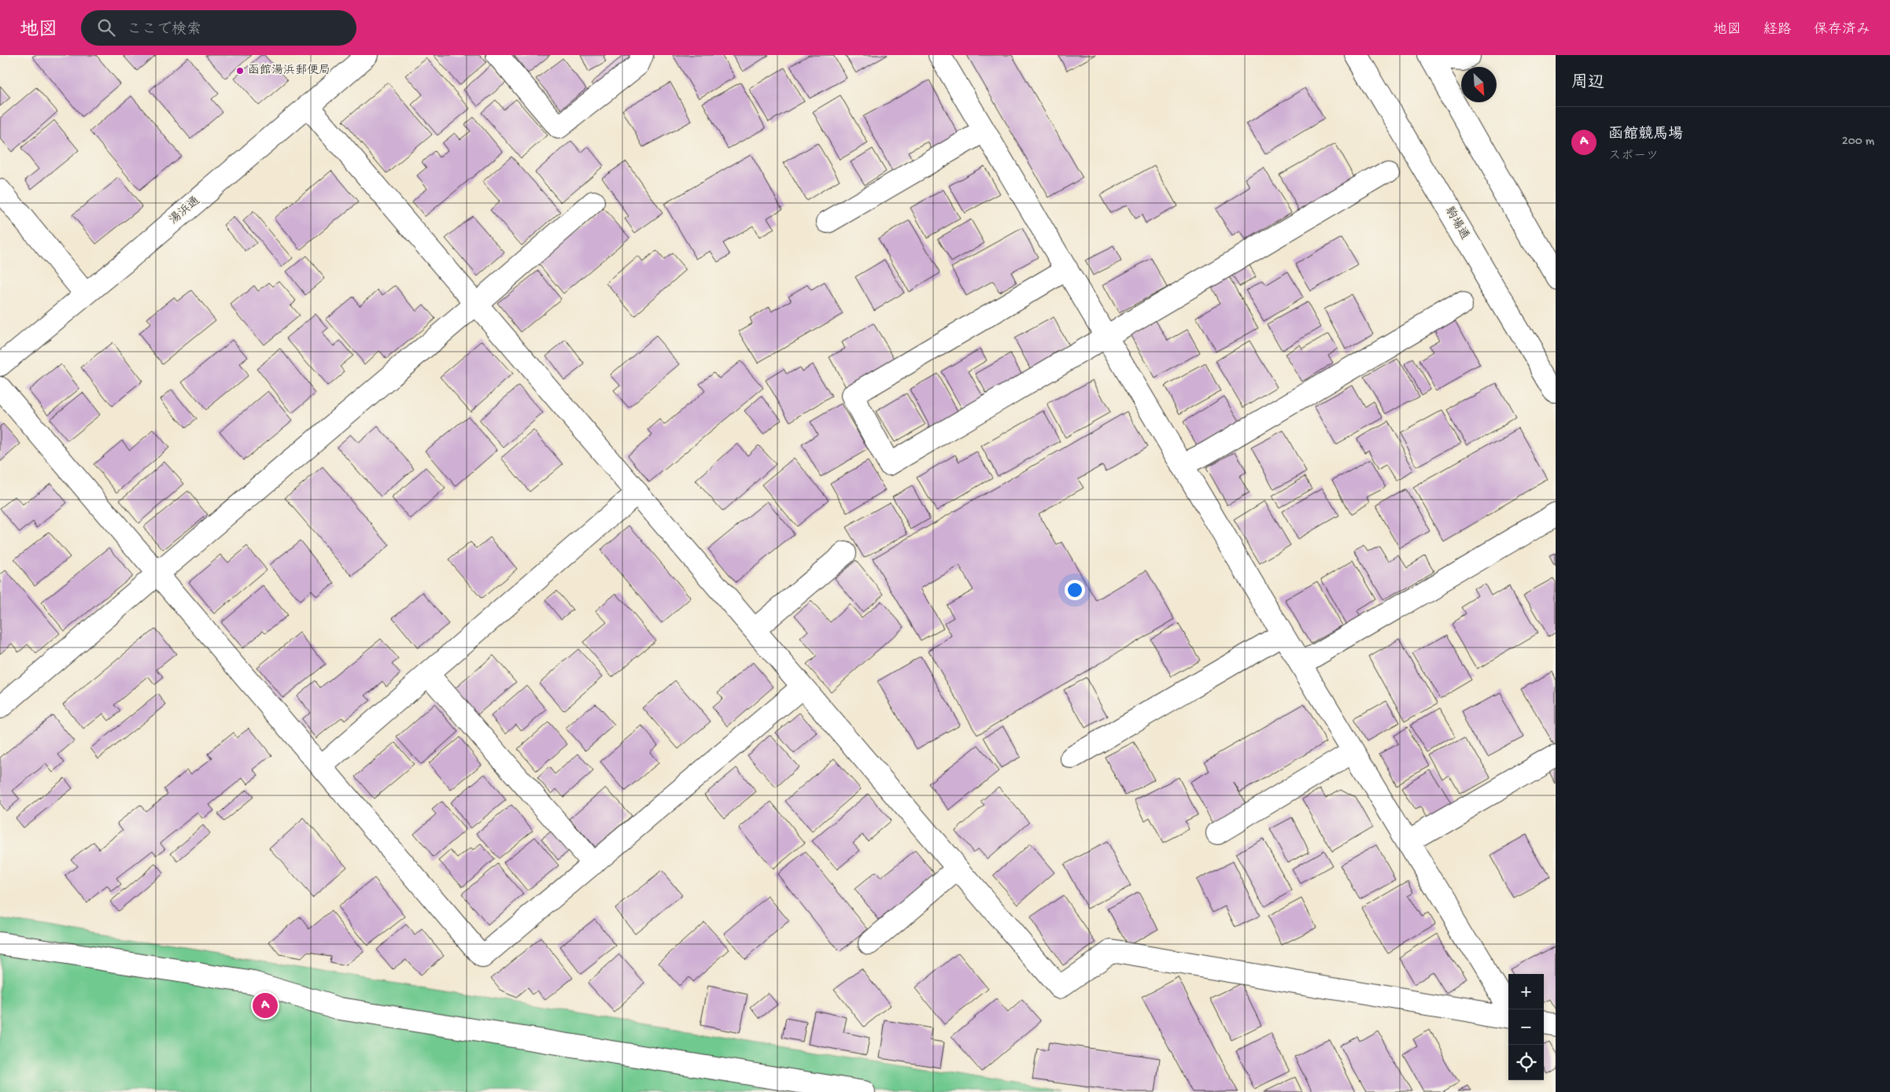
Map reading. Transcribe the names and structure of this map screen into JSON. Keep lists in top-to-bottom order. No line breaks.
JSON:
{"streets":{"street":["湯浜通","駒場通"]},"places":["函館湯浜郵便局"],"north":"bottom right","page":{"header":"地図","search":"ここで検索","nav":["地図","経路","保存済み"],"heading":"周辺","list":[{"mark":"A","name":"函館競馬場","note":"スポーツ","value":"200 m"}],"map_buttons":["+","−"],"pins":"A"}}
